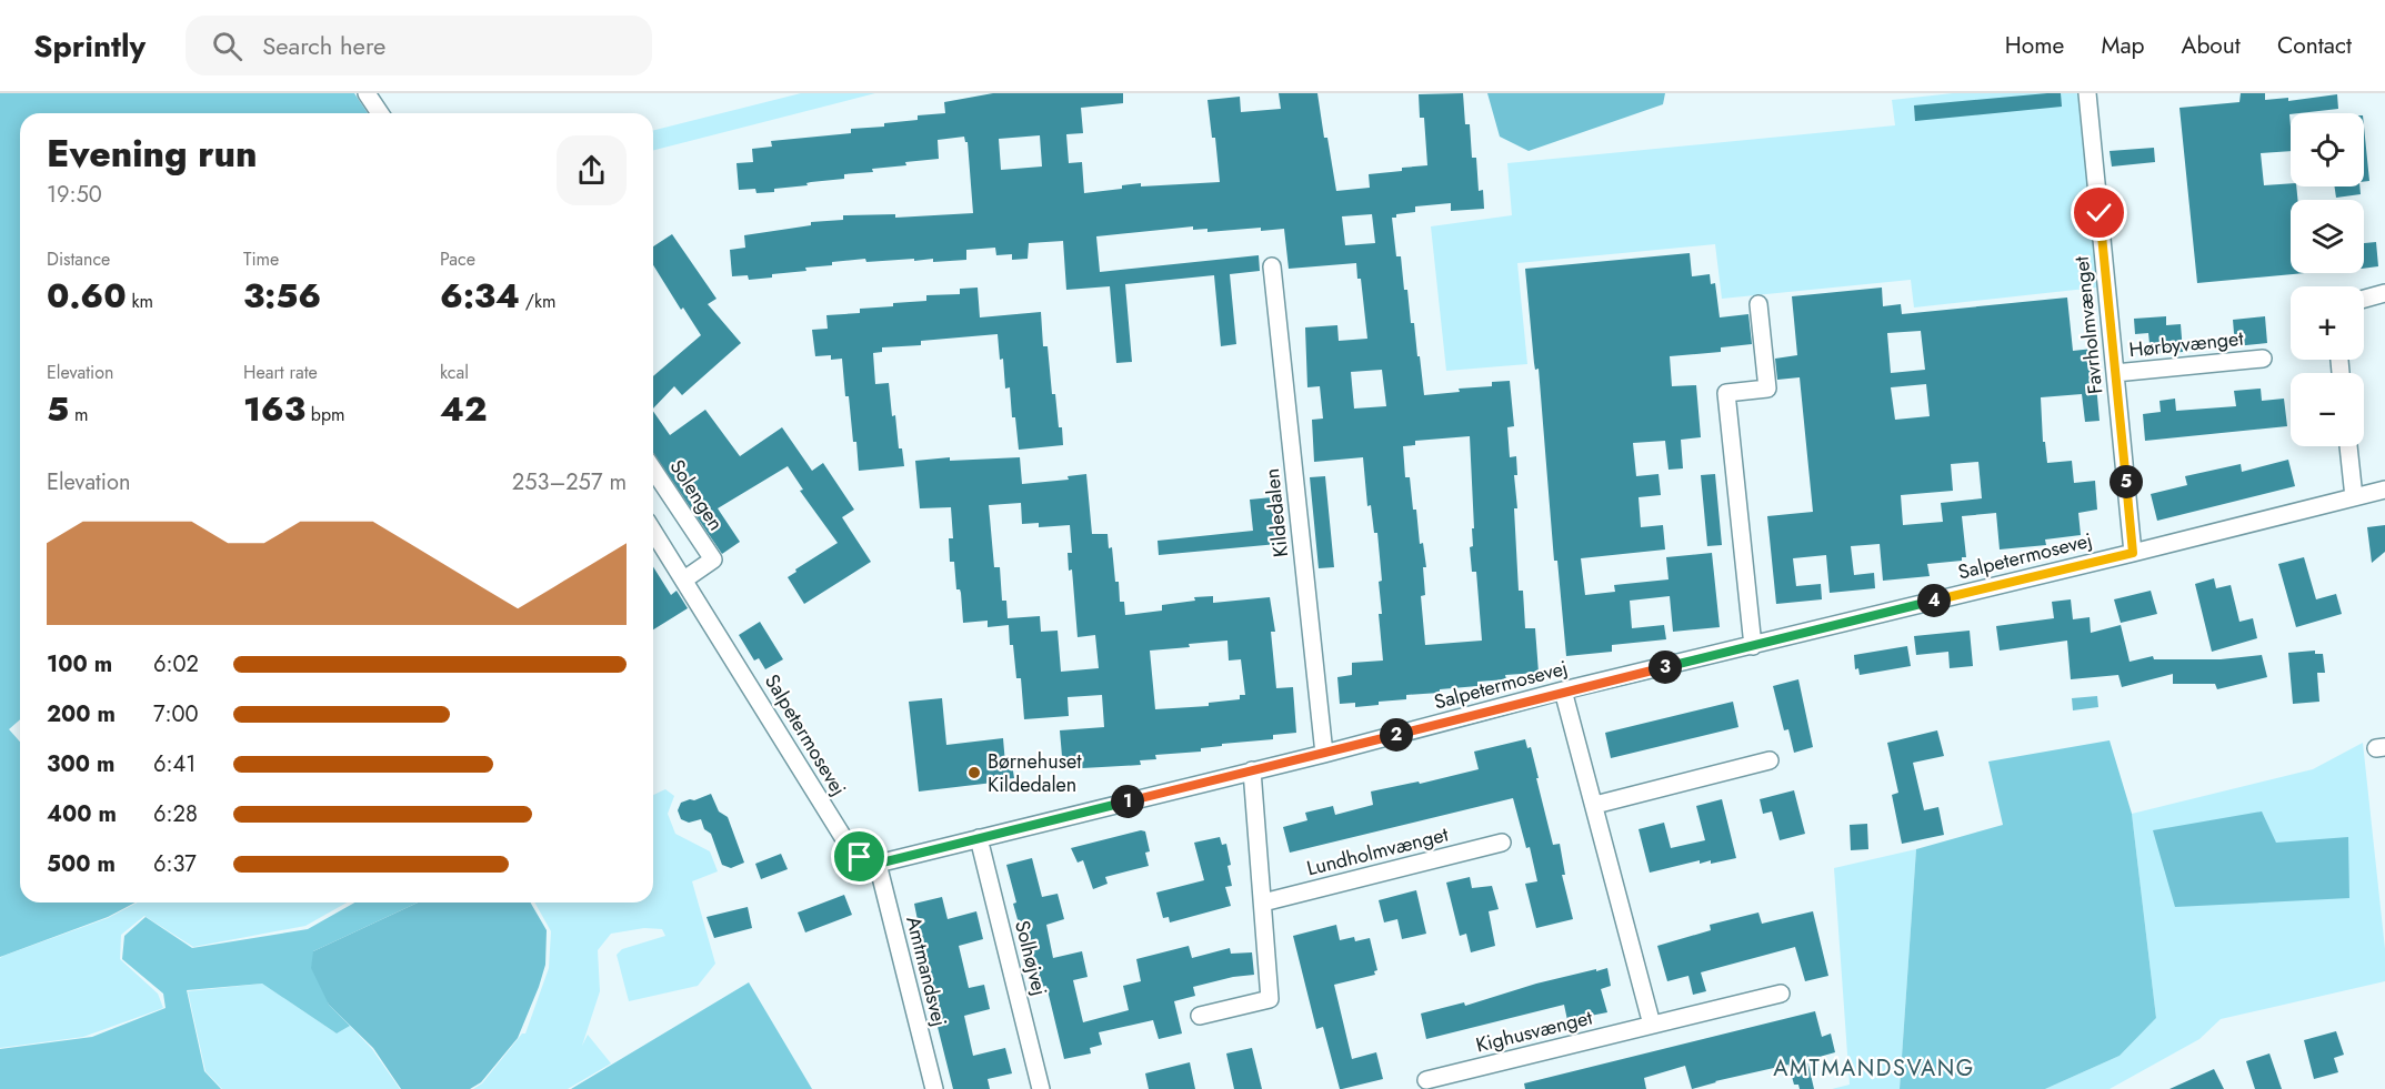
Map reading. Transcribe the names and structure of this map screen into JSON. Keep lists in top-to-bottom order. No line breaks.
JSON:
{"streets":{"street":["Favrholmvænget","Hørbyvænget","Solengen","Kildedalen","Salpetermosevej","Lundholmvænget","Solhøjvej","Amtmandsvej","Kighusvænget"]},"crossings":[["Favrholmvænget","Hørbyvænget"],["Favrholmvænget","Salpetermosevej"],["Solengen","Salpetermosevej"],["Kildedalen","Salpetermosevej"],["Salpetermosevej","Solhøjvej"],["Salpetermosevej","Amtmandsvej"]],"districts":["AMTMANDSVANG"],"places":["Børnehuset Kildedalen"],"page":{"header":"Sprintly","search":"Search here","nav":["Home","Map","About","Contact"],"map_buttons":["+","−"],"heading":["Evening run","19:50"],"stats":[["Distance","0.60 km"],["Time","3:56"],["Pace","6:34 /km"],["Elevation","5 m"],["Heart rate","163 bpm"],["kcal","42"]],"chart":["Elevation","253–257 m"],"pins":["5","4","3","2","1"],"list":[{"name":"100 m","note":"6:02"},{"name":"200 m","note":"7:00"},{"name":"300 m","note":"6:41"},{"name":"400 m","note":"6:28"},{"name":"500 m","note":"6:37"}]}}
